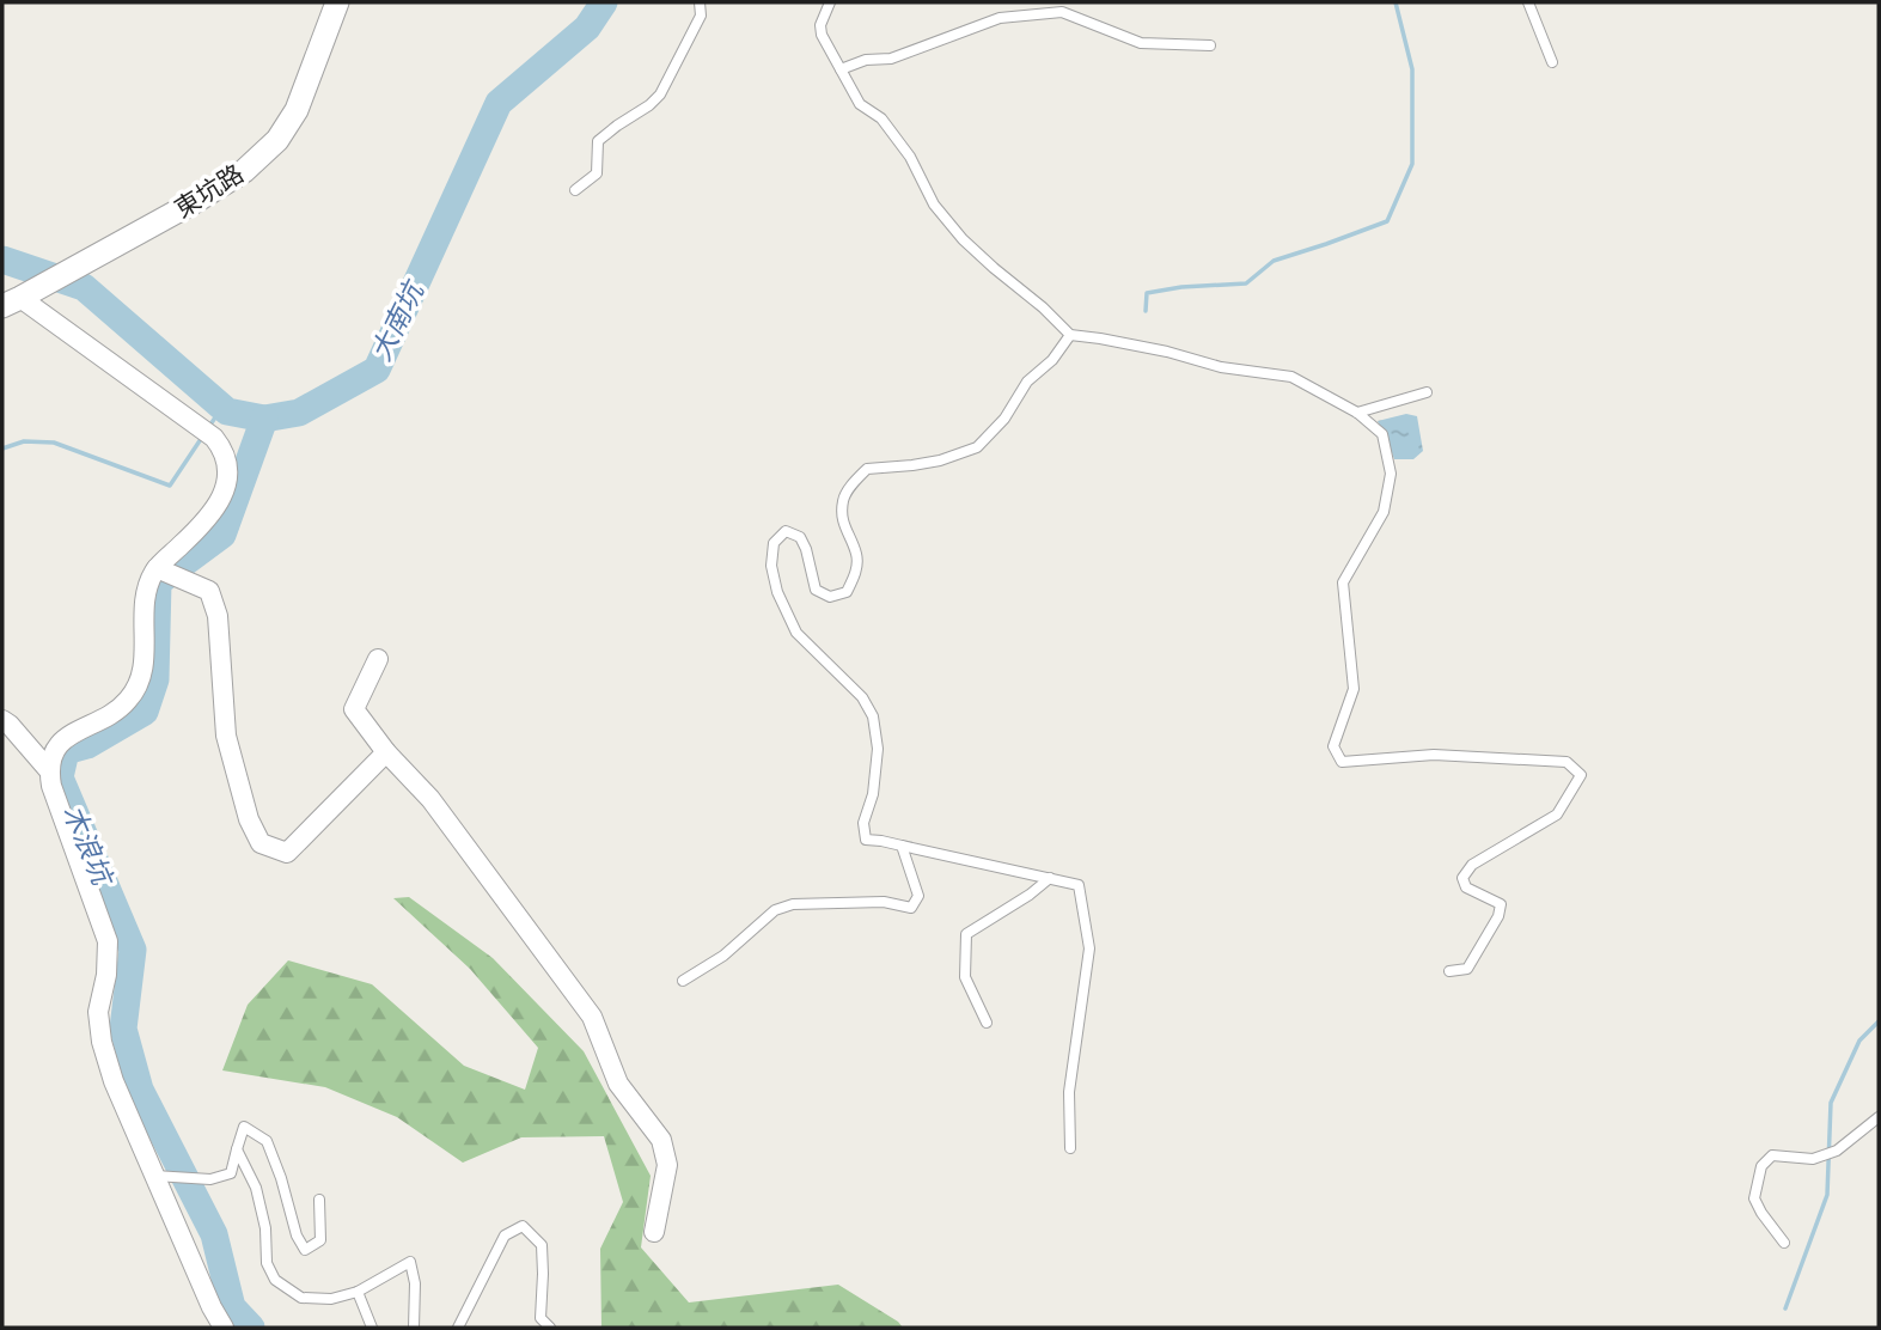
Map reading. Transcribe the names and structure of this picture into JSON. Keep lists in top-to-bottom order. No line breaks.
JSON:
{"streets":{"street":["東坑路"]},"water":["大南坑","木浪坑"]}
